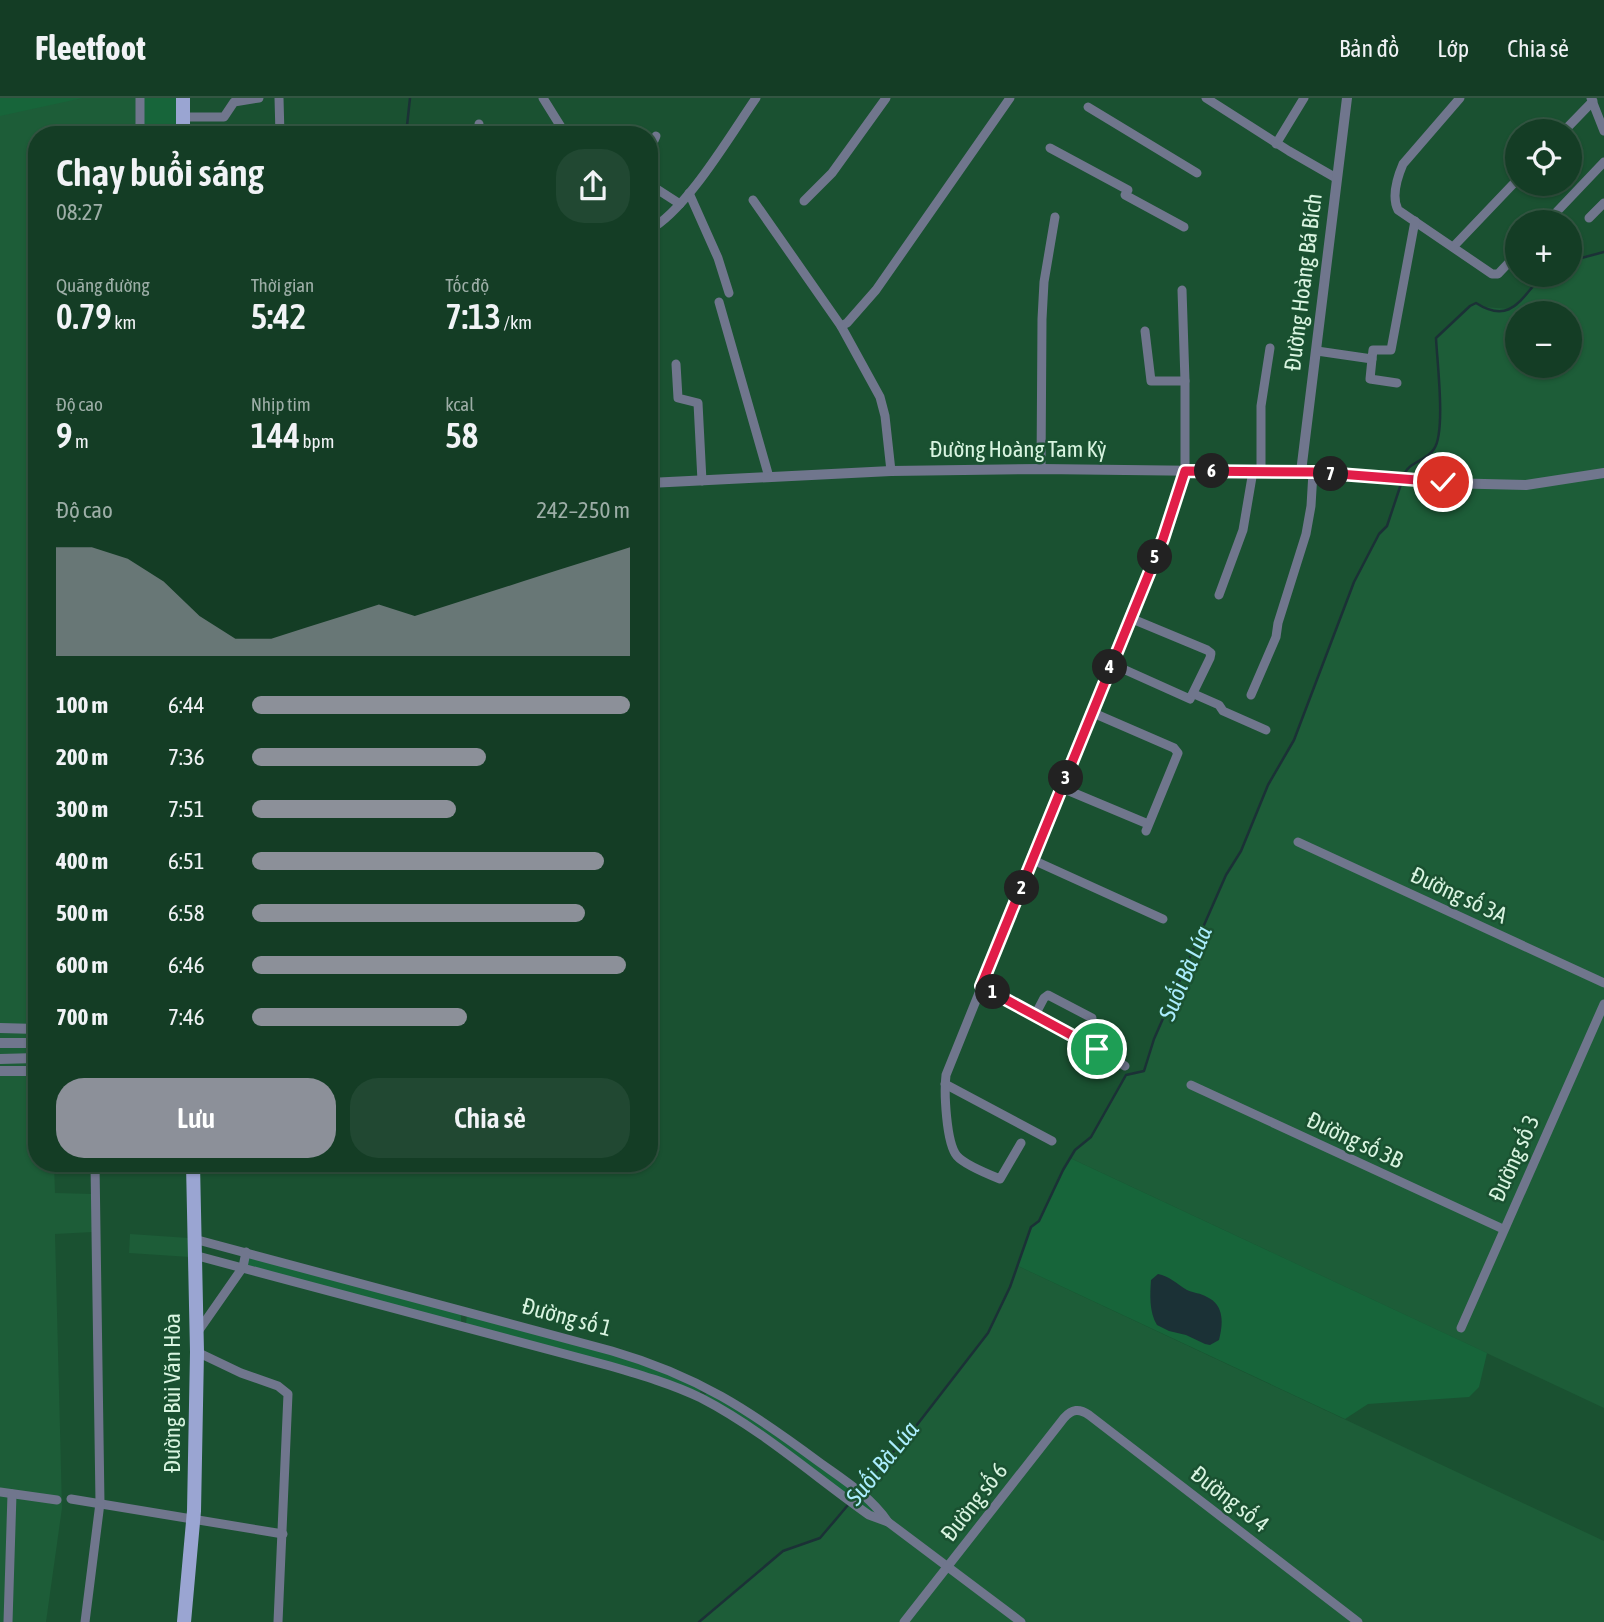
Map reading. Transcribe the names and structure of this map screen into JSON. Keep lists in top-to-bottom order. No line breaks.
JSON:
{"streets":{"main road":["Đường Bùi Văn Hòa"],"street":["Đường Hoàng Bá Bích","Đường Hoàng Tam Kỳ","Đường số 3A","Đường số 3B","Đường số 3","Đường số 1","Đường số 4","Đường số 6"]},"crossings":[["Đường Hoàng Bá Bích","Đường Hoàng Tam Kỳ"],["Đường số 3B","Đường số 3"],["Đường số 1","Đường Bùi Văn Hòa"],["Đường số 1","Đường số 6"],["Đường số 4","Đường số 6"]],"water":["Suối Bà Lúa"],"page":{"header":"Fleetfoot","nav":["Bản đồ","Lớp","Chia sẻ"],"map_buttons":["+","−"],"heading":["Chạy buổi sáng","08:27"],"stats":[["Quãng đường","0.79 km"],["Thời gian","5:42"],["Tốc độ","7:13 /km"],["Độ cao","9 m"],["Nhịp tim","144 bpm"],["kcal","58"]],"pins":["6","7","5","4","3","2","1"],"chart":["Độ cao","242–250 m"],"list":[{"name":"100 m","note":"6:44"},{"name":"200 m","note":"7:36"},{"name":"300 m","note":"7:51"},{"name":"400 m","note":"6:51"},{"name":"500 m","note":"6:58"},{"name":"600 m","note":"6:46"},{"name":"700 m","note":"7:46"}],"buttons":["Lưu","Chia sẻ"]}}
